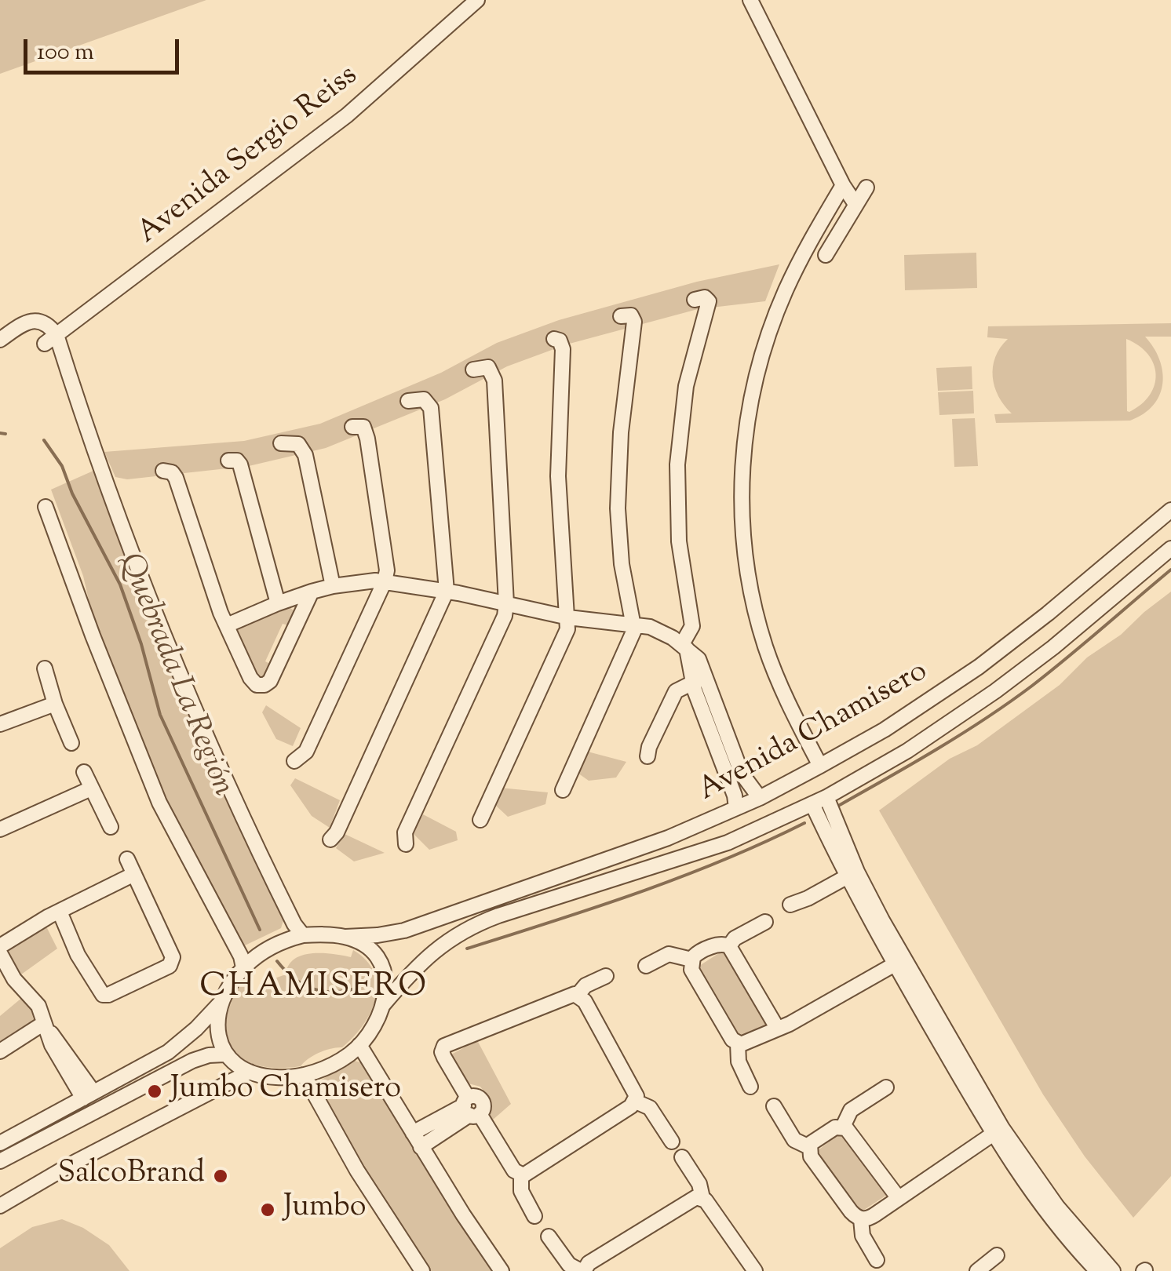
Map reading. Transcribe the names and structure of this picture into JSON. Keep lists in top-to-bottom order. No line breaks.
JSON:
{"streets":{"street":["Avenida Sergio Reiss","Avenida Chamisero"]},"districts":["CHAMISERO"],"water":["Quebrada La Región"],"places":["Jumbo Chamisero","SalcoBrand","Jumbo"],"scale_bar":"100 m"}
